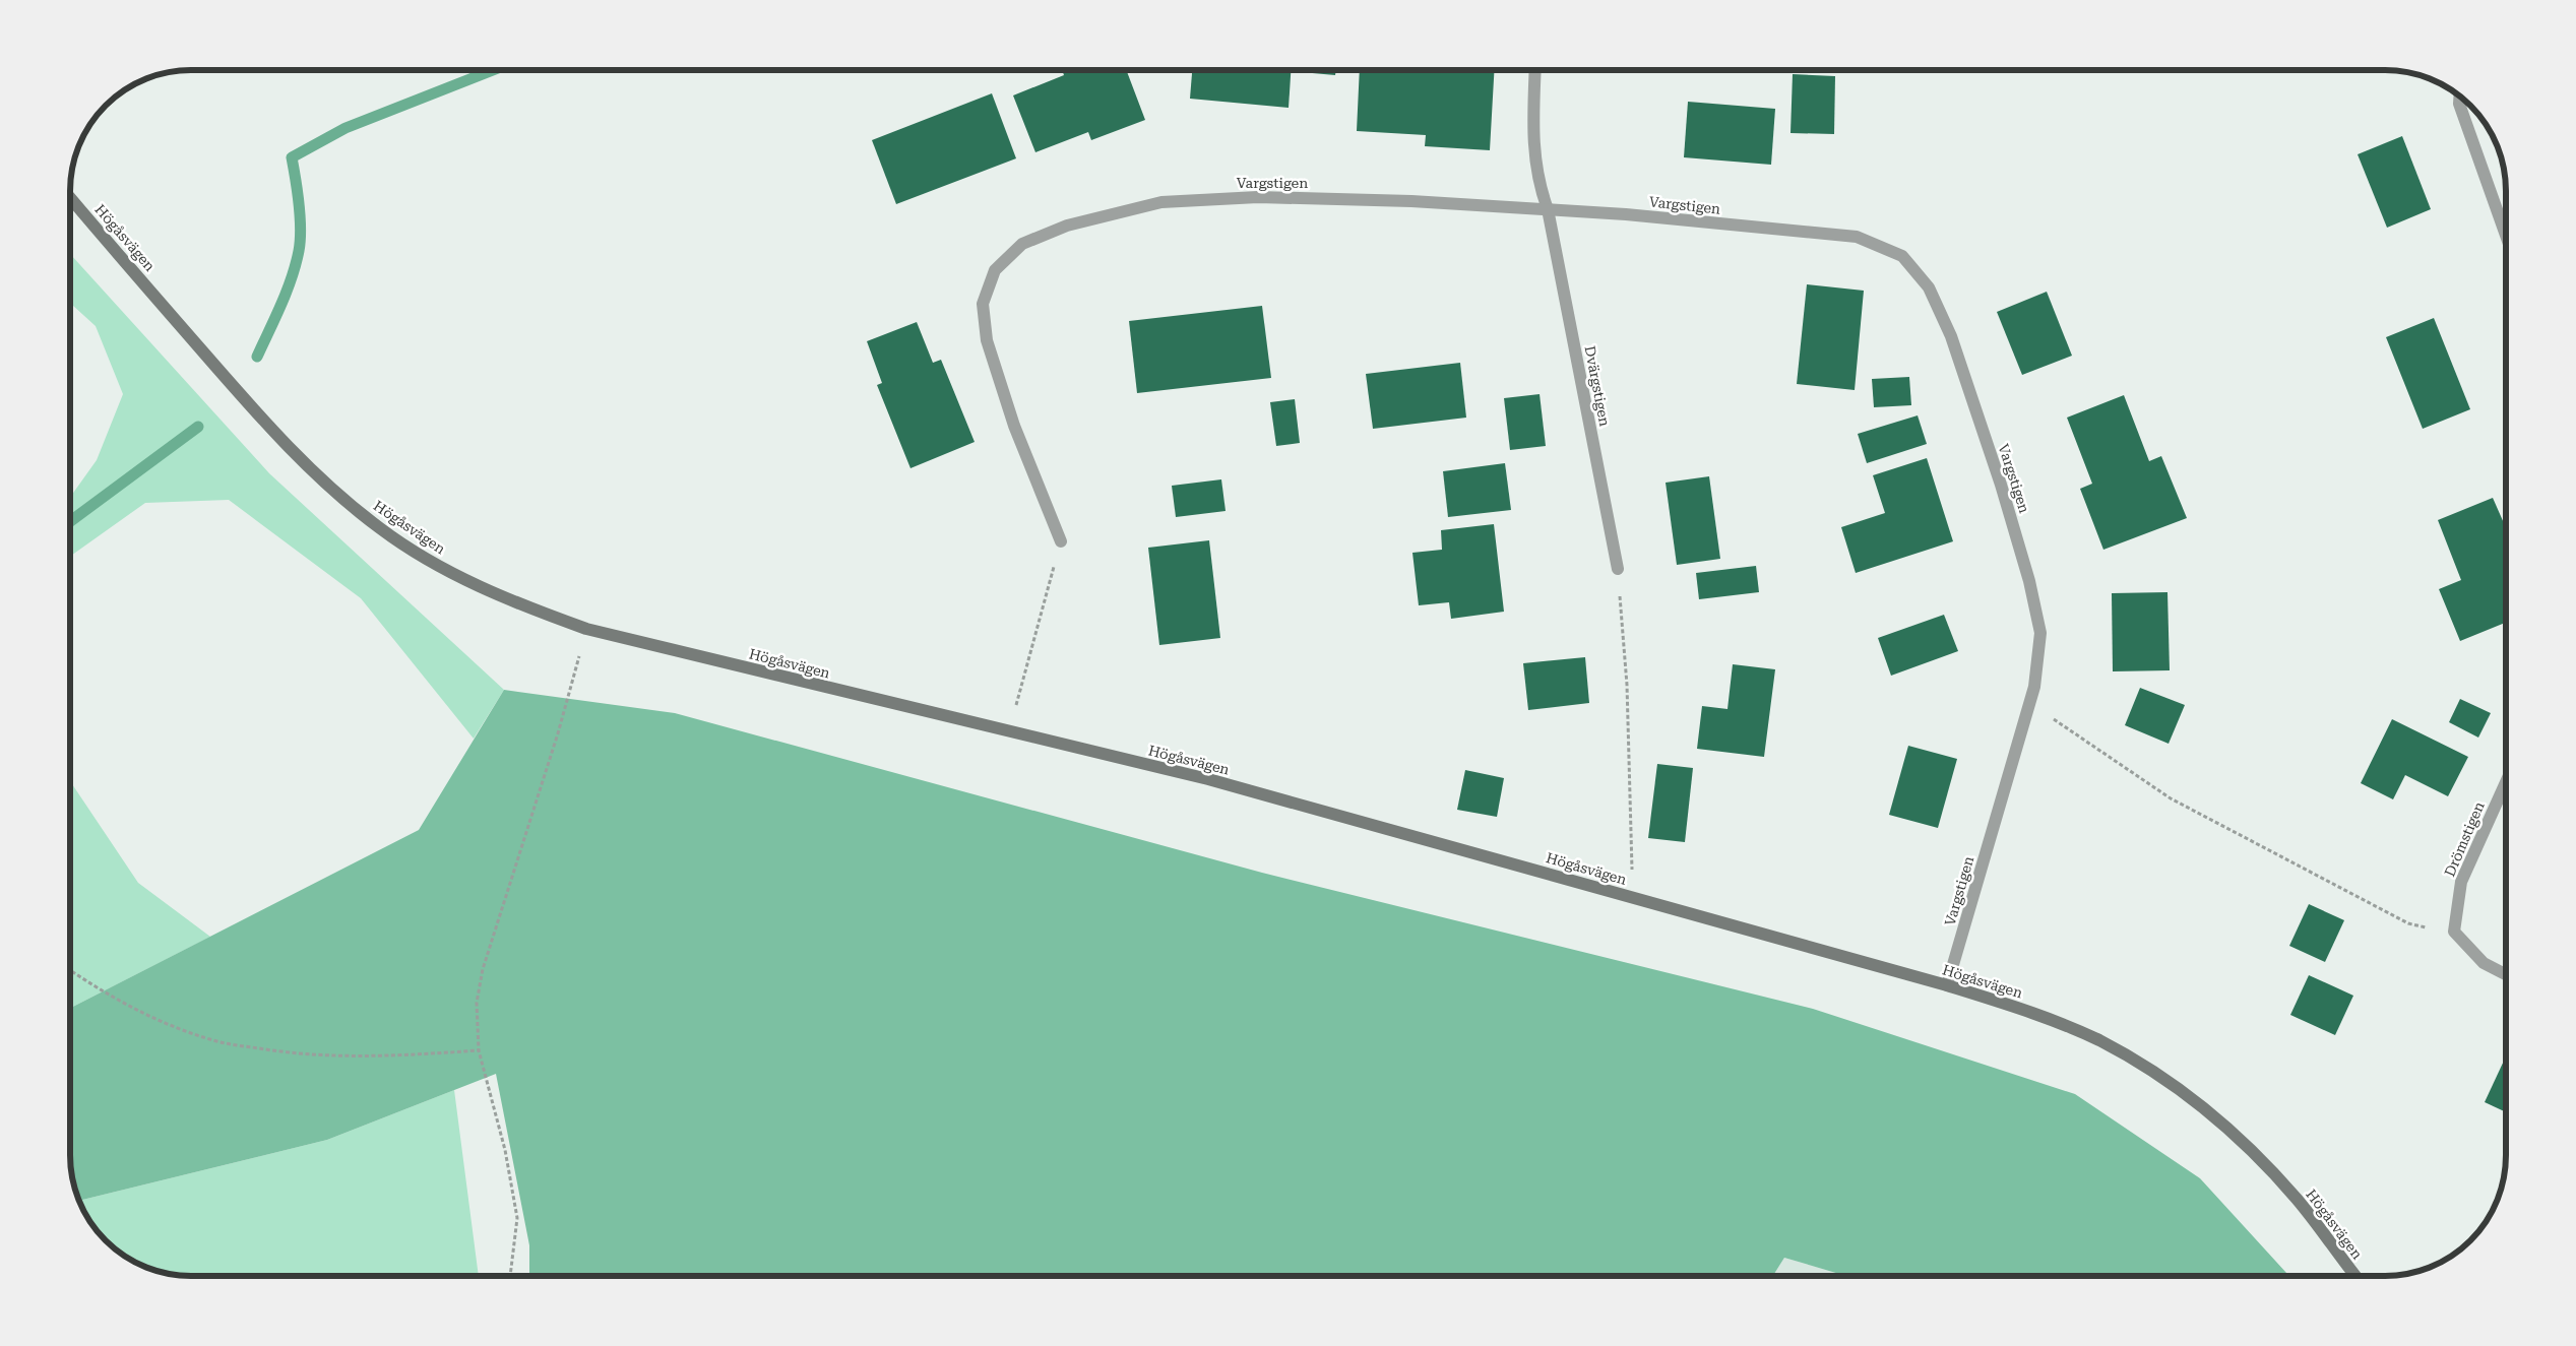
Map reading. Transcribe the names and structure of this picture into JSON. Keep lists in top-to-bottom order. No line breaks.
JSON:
{"streets":{"street":["Vargstigen","Högåsvägen","Dvärgstigen","Drömstigen"]},"crossings":[["Vargstigen","Högåsvägen"],["Vargstigen","Dvärgstigen"]]}
